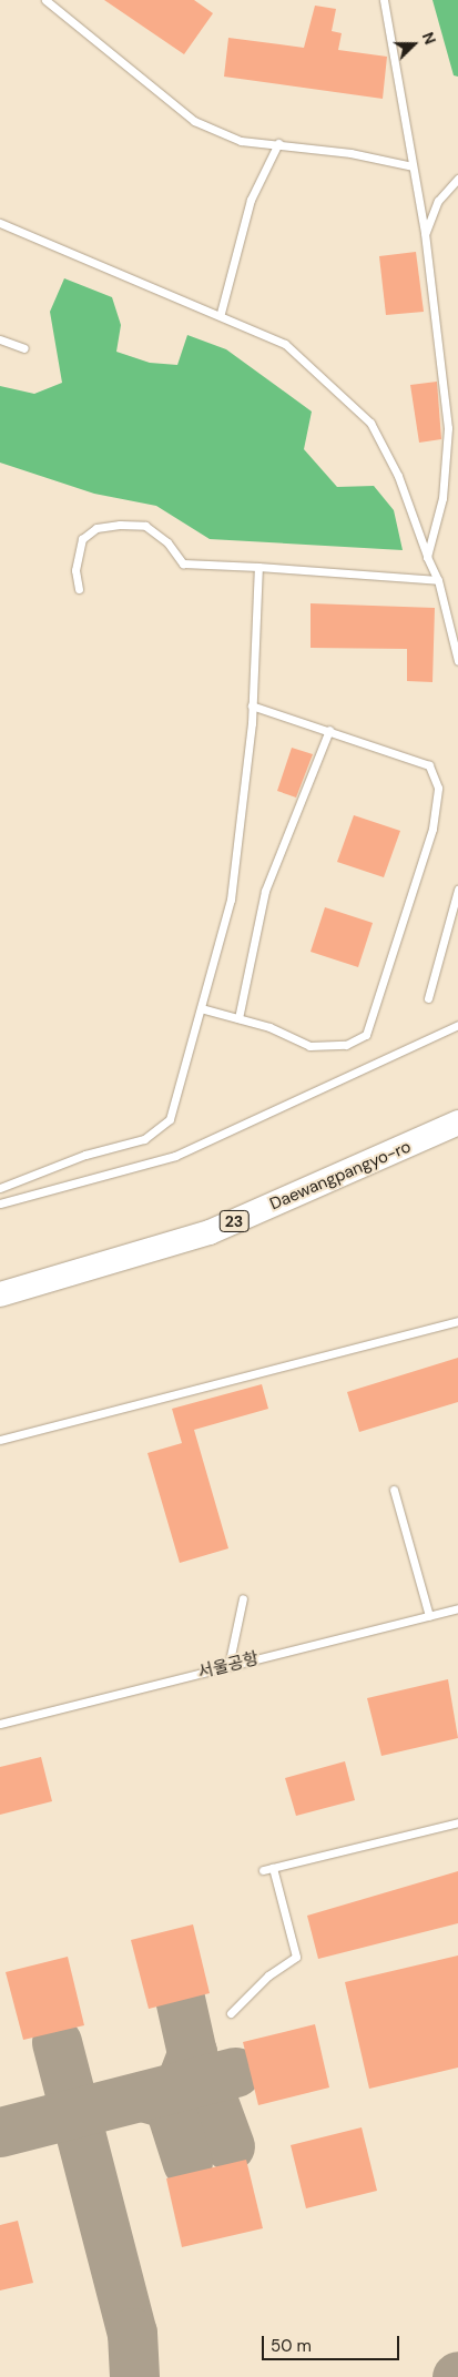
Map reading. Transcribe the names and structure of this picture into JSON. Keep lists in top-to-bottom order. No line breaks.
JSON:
{"streets":{"main road":["Daewangpangyo-ro","23"],"lane":["서울공항"]},"scale_bar":"50 m","north":"right"}
